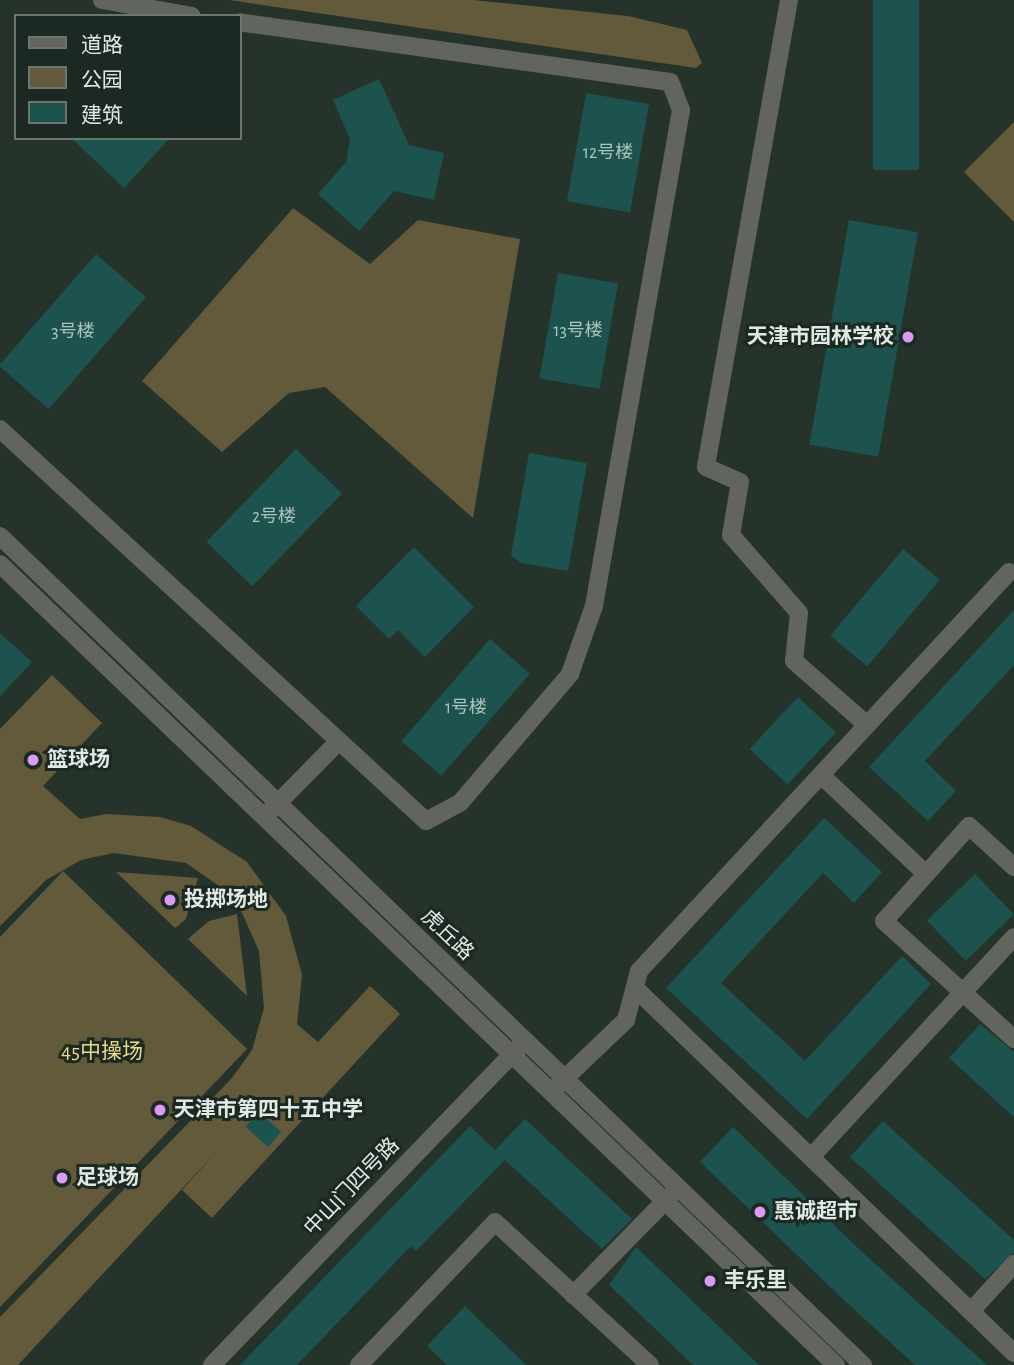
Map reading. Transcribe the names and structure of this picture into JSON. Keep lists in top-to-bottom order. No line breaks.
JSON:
{"streets":{"street":["虎丘路","中山门四号路"]},"crossings":[["虎丘路","中山门四号路"]],"parks":["45中操场"],"places":["天津市园林学校","篮球场","投掷场地","天津市第四十五中学","足球场","惠诚超市","丰乐里"],"house_numbers":["12号楼","13号楼","3号楼","2号楼","1号楼"],"legend":["道路","公园","建筑"]}
